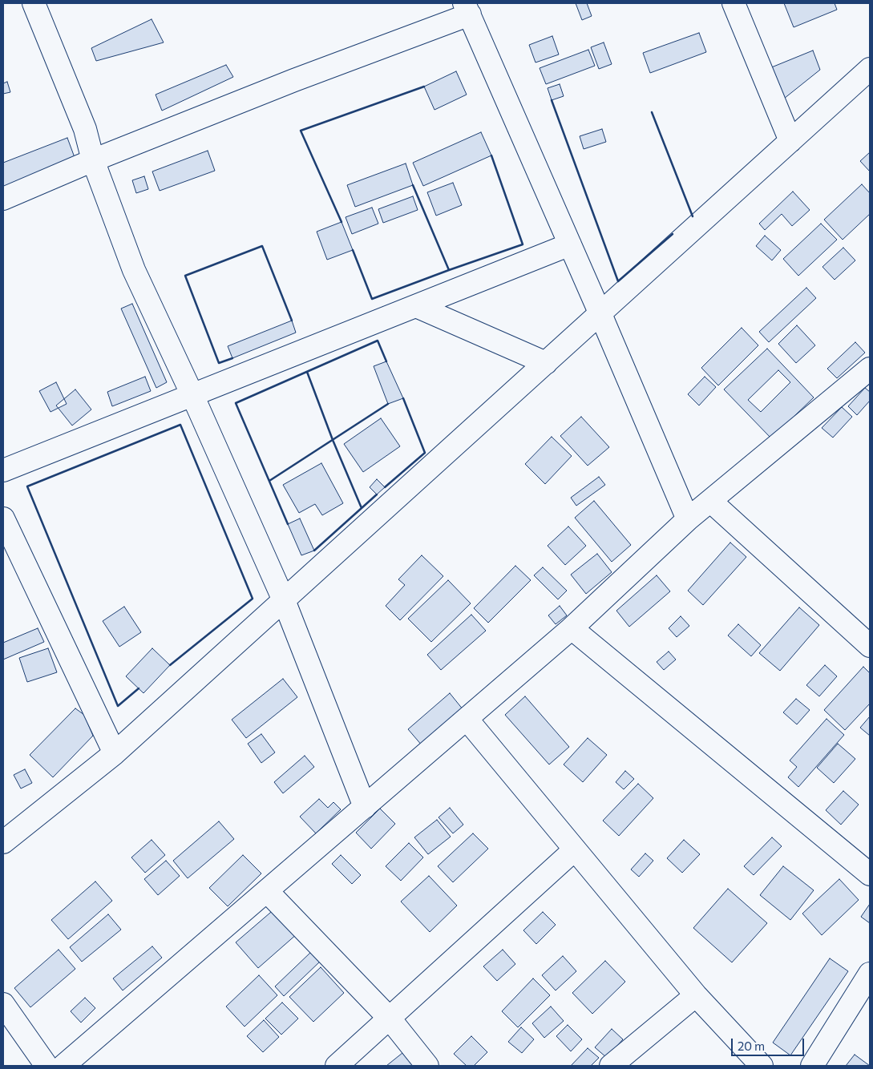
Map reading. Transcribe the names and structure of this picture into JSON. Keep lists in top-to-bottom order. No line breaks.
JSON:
{"scale_bar":"20 m"}
